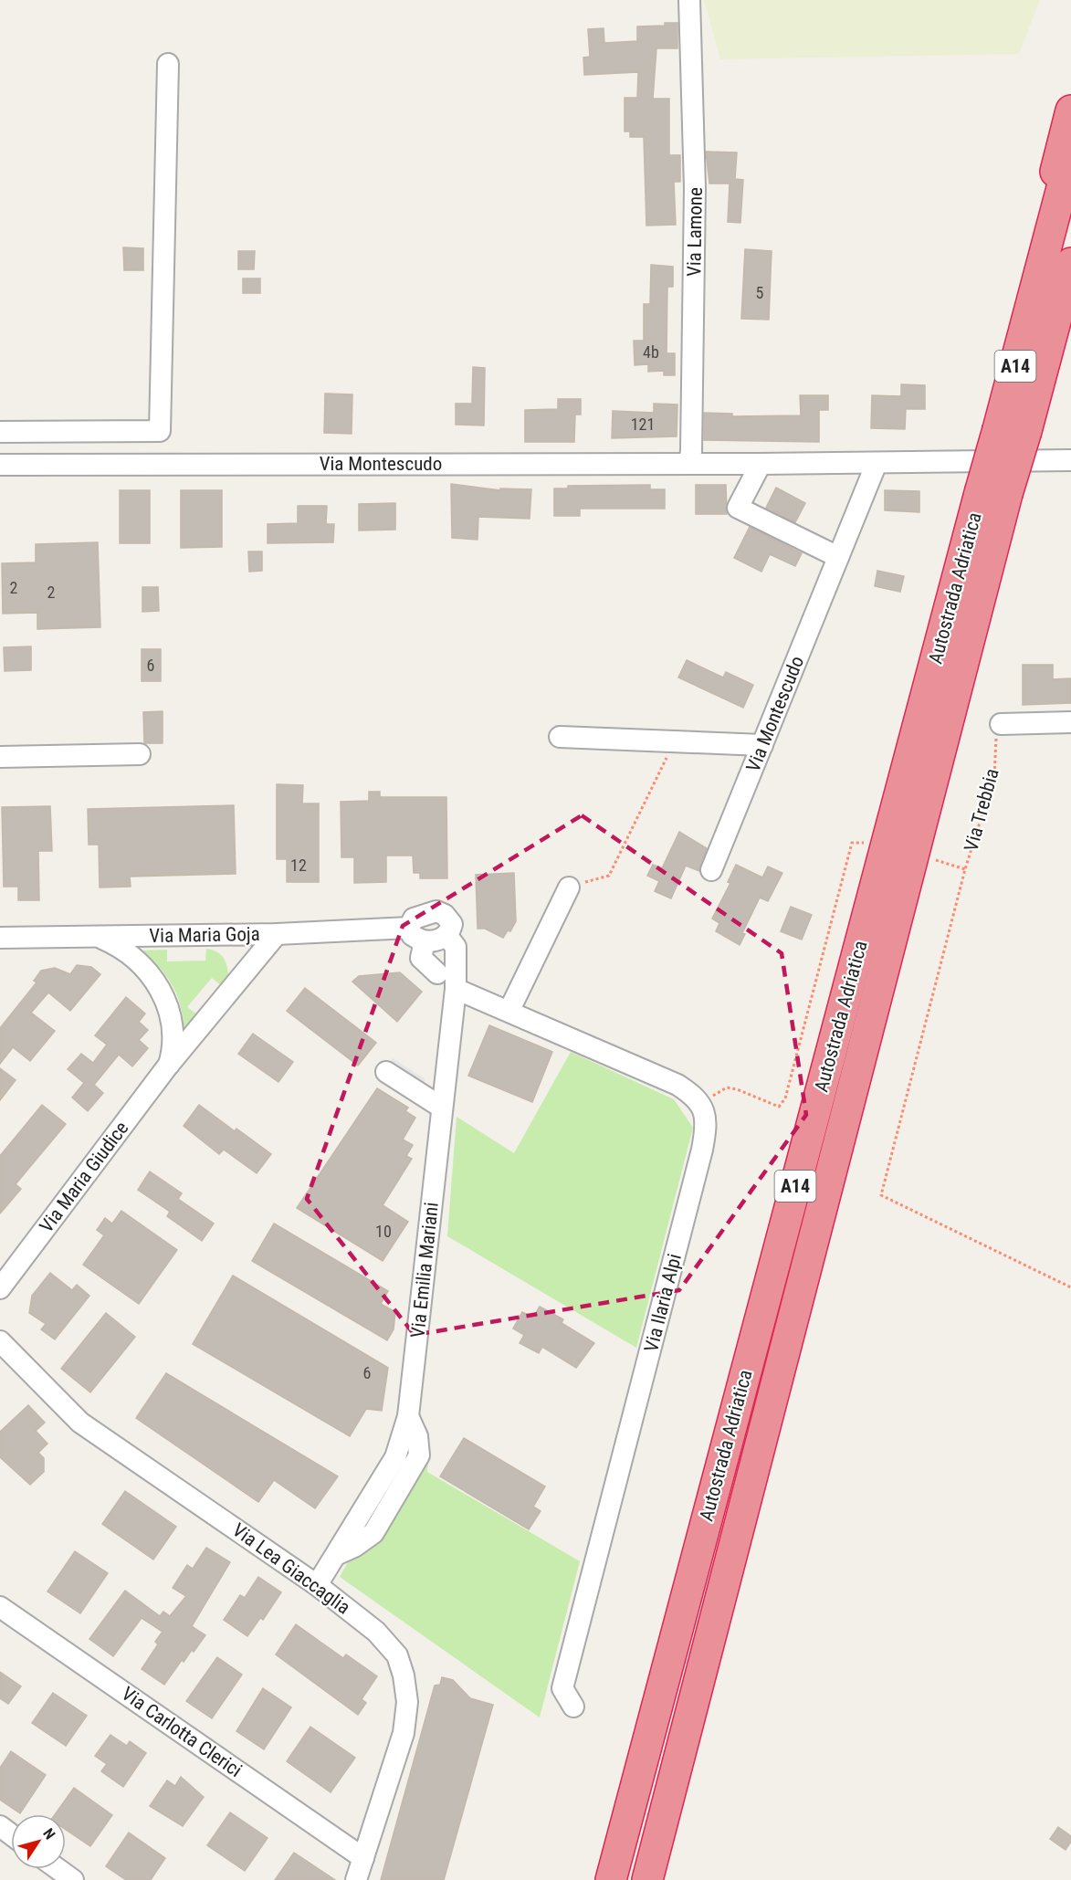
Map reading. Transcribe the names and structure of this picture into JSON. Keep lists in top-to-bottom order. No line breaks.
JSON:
{"streets":{"highway":["A14","Autostrada Adriatica"],"street":["Via Lamone","Via Montescudo","Via Maria Goja","Via Maria Giudice","Via Emilia Mariani","Via Ilaria Alpi","Via Lea Giaccaglia","Via Carlotta Clerici"],"path":["Via Trebbia"]},"crossings":[["Via Lamone","Via Montescudo"],["Via Maria Goja","Via Maria Giudice"],["Via Maria Goja","Via Emilia Mariani"],["Via Emilia Mariani","Via Lea Giaccaglia"],["Via Lea Giaccaglia","Via Carlotta Clerici"]],"house_numbers":["5","4b","121","2","2","6","12","10","6"],"north":"top right"}
